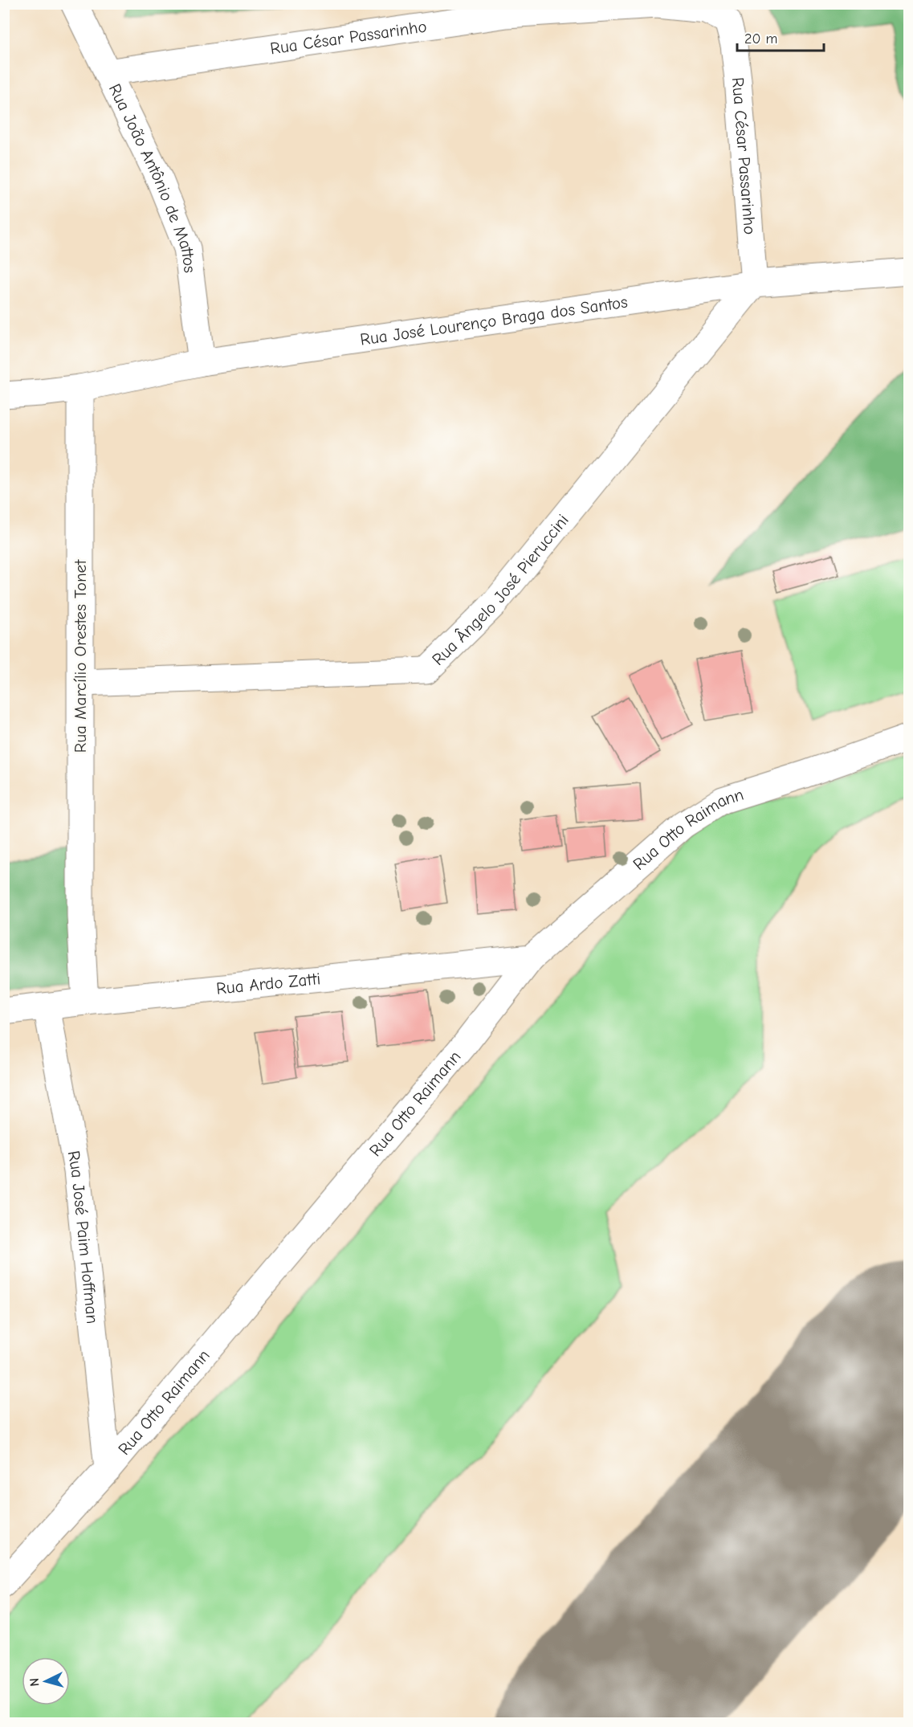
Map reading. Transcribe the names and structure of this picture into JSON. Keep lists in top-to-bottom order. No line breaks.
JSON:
{"streets":{"street":["Rua César Passarinho","Rua João Antônio de Mattos","Rua José Lourenço Braga dos Santos","Rua Ângelo José Pieruccini","Rua Marcílio Orestes Tonet","Rua Otto Raimann","Rua Ardo Zatti","Rua José Paim Hoffman"]},"crossings":[["Rua César Passarinho","Rua João Antônio de Mattos"],["Rua César Passarinho","Rua José Lourenço Braga dos Santos"],["Rua César Passarinho","Rua Ângelo José Pieruccini"],["Rua João Antônio de Mattos","Rua José Lourenço Braga dos Santos"],["Rua José Lourenço Braga dos Santos","Rua Ângelo José Pieruccini"],["Rua José Lourenço Braga dos Santos","Rua Marcílio Orestes Tonet"],["Rua Ângelo José Pieruccini","Rua Marcílio Orestes Tonet"],["Rua Marcílio Orestes Tonet","Rua Ardo Zatti"],["Rua Otto Raimann","Rua Ardo Zatti"],["Rua Otto Raimann","Rua José Paim Hoffman"],["Rua Ardo Zatti","Rua José Paim Hoffman"]],"scale_bar":"20 m","north":"left"}
